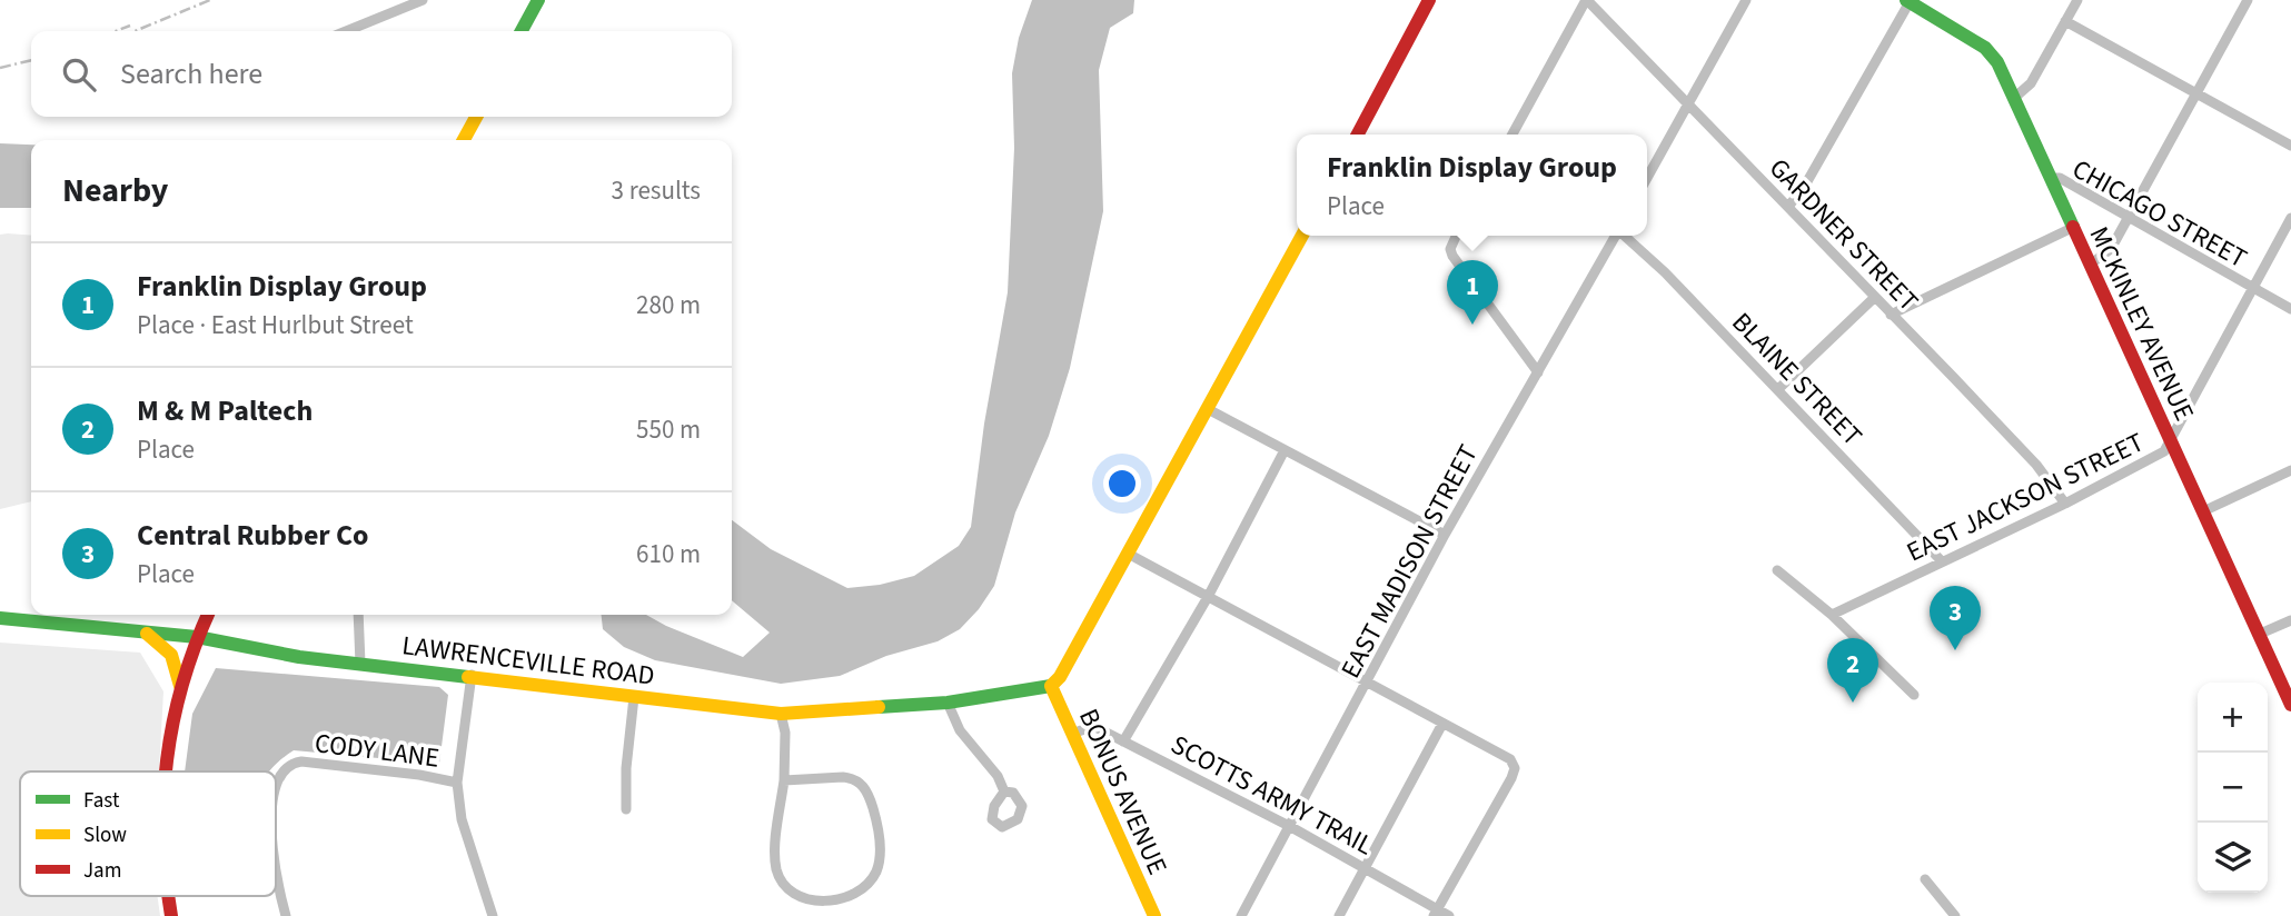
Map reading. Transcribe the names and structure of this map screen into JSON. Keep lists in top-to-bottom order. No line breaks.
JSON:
{"streets":{"street":["CHICAGO STREET","GARDNER STREET","MCKINLEY AVENUE","BLAINE STREET","EAST JACKSON STREET","EAST MADISON STREET","LAWRENCEVILLE ROAD","CODY LANE","BONUS AVENUE","SCOTTS ARMY TRAIL"]},"crossings":[["CHICAGO STREET","MCKINLEY AVENUE"],["CHICAGO STREET","EAST JACKSON STREET"],["GARDNER STREET","EAST JACKSON STREET"],["MCKINLEY AVENUE","EAST JACKSON STREET"],["BLAINE STREET","EAST JACKSON STREET"],["EAST MADISON STREET","SCOTTS ARMY TRAIL"],["LAWRENCEVILLE ROAD","BONUS AVENUE"],["BONUS AVENUE","SCOTTS ARMY TRAIL"]],"legend":["Fast","Slow","Jam"],"page":{"search":"Search here","popup":["Franklin Display Group","Place"],"heading":["Nearby","3 results"],"list":[{"mark":"1","name":"Franklin Display Group","note":"Place · East Hurlbut Street","value":"280 m"},{"mark":"2","name":"M & M Paltech","note":"Place","value":"550 m"},{"mark":"3","name":"Central Rubber Co","note":"Place","value":"610 m"}],"pins":["1","3","2"],"map_buttons":["+","−"]}}
